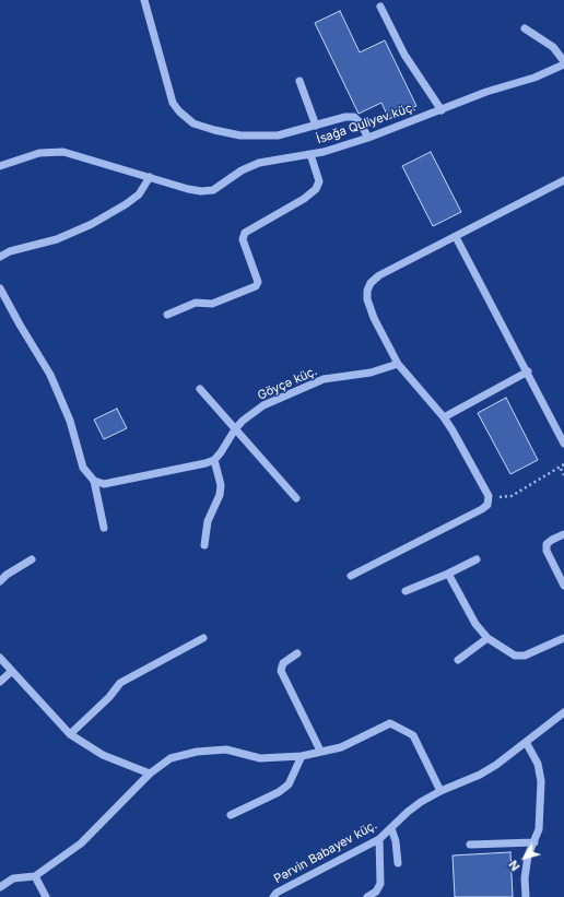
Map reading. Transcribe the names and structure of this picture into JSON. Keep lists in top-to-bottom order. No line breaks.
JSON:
{"streets":{"street":["İsağa Quliyev küç.","Göyçə küç.","Pərvin Babayev küç."]},"north":"bottom left"}
